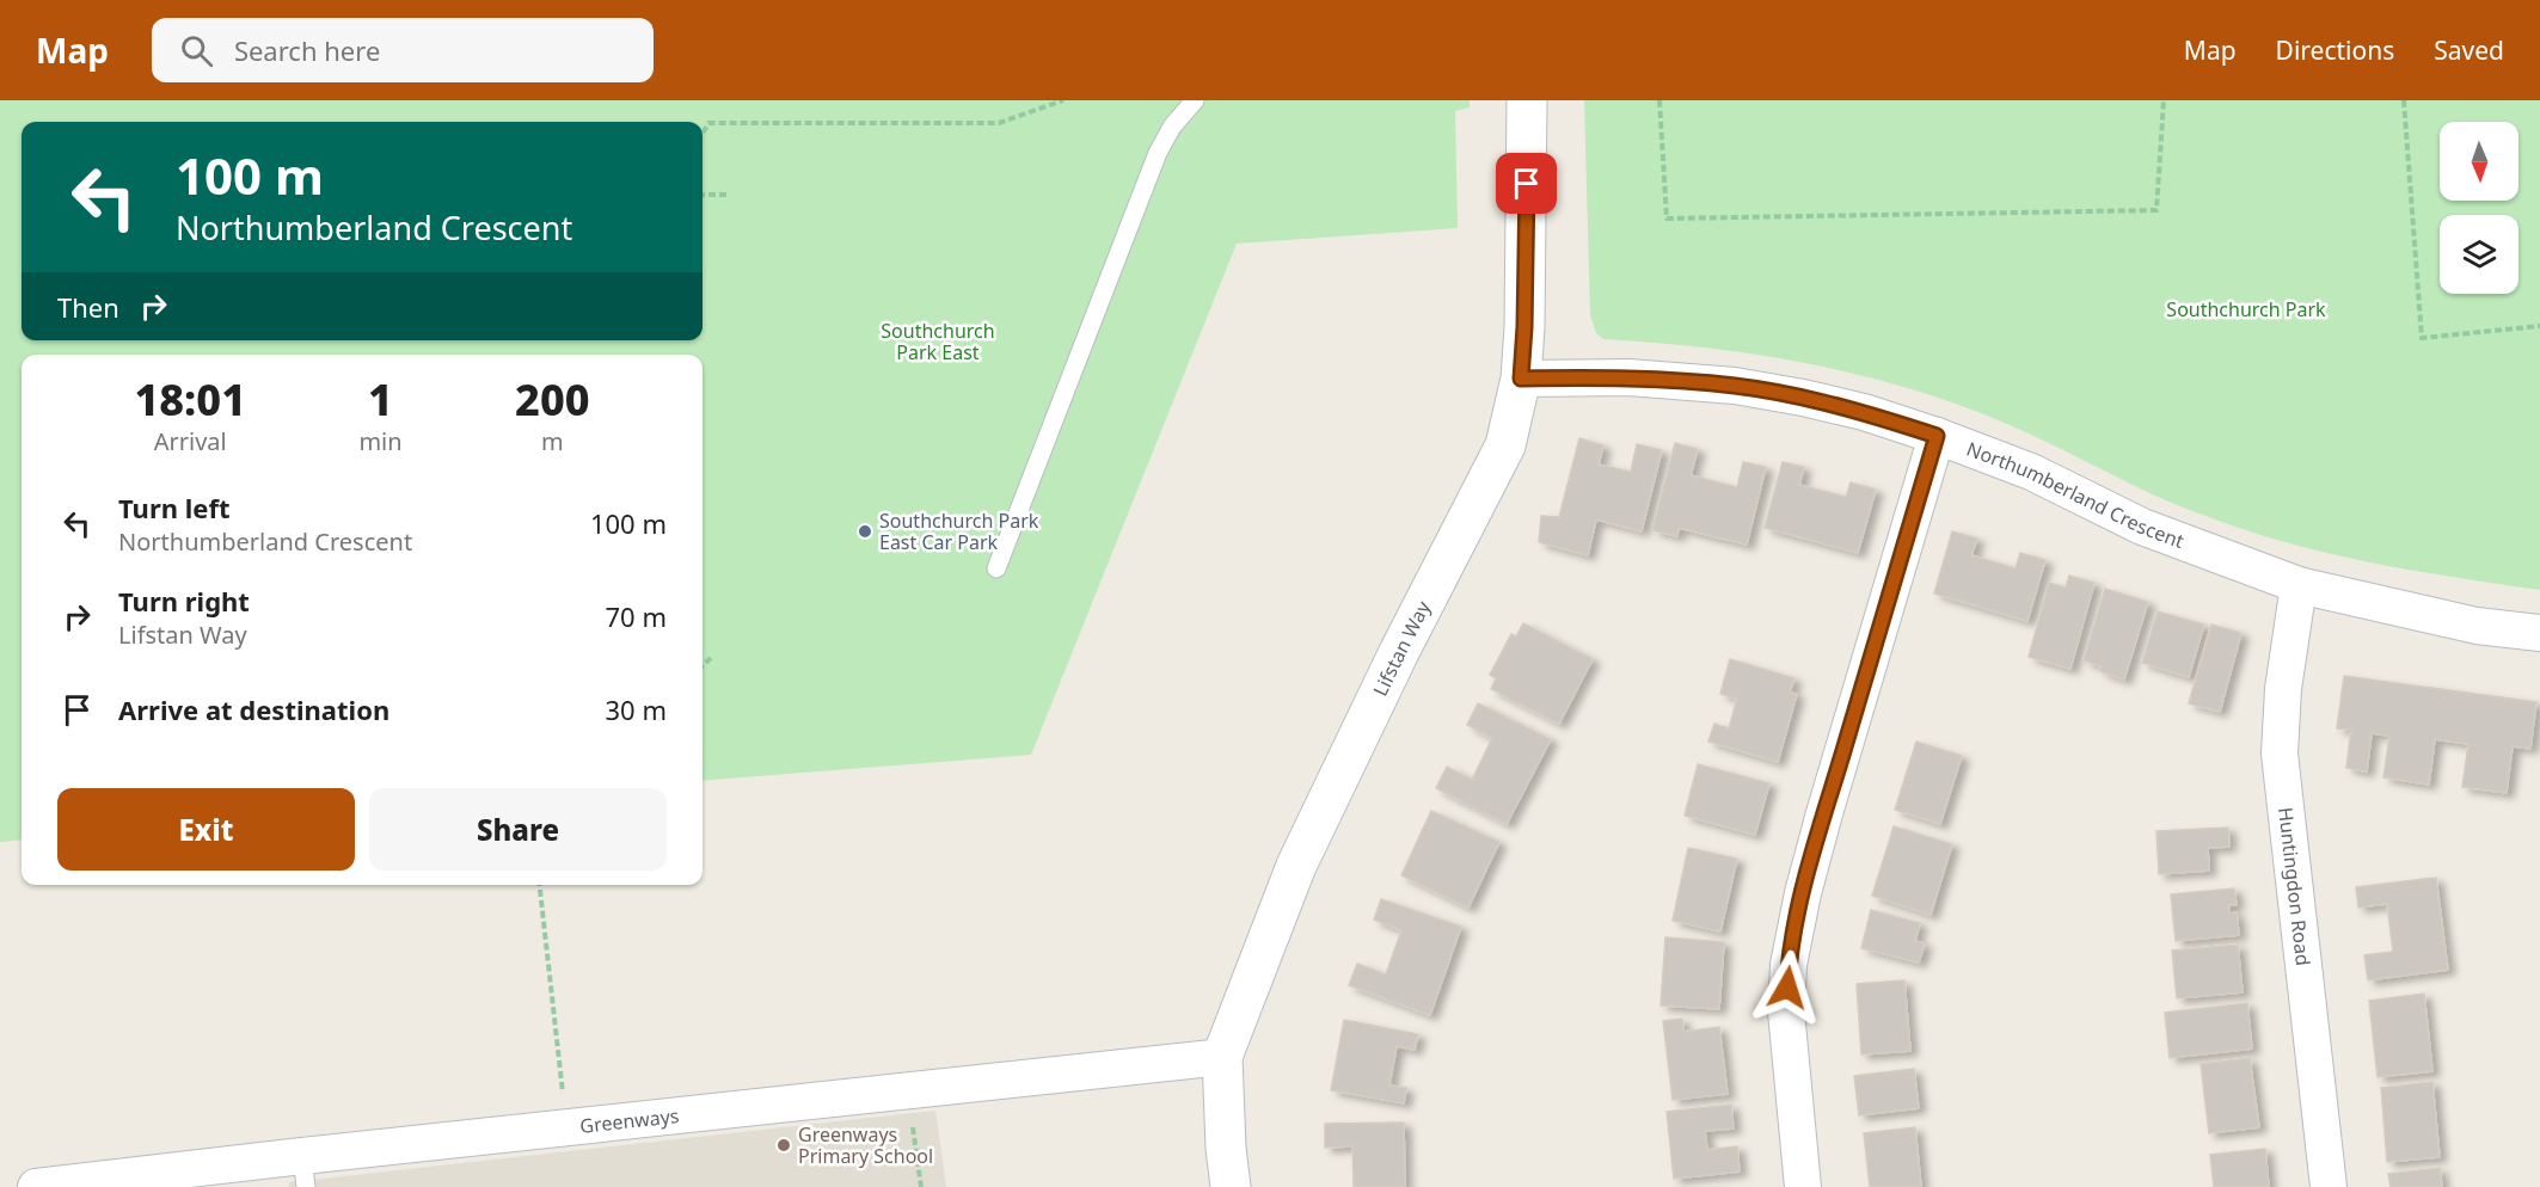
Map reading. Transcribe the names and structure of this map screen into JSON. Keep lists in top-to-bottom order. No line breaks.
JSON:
{"streets":{"street":["Northumberland Crescent","Lifstan Way","Huntingdon Road","Greenways"]},"crossings":[["Northumberland Crescent","Lifstan Way"],["Northumberland Crescent","Huntingdon Road"],["Lifstan Way","Greenways"]],"parks":["Southchurch Park","Southchurch Park East"],"places":["Southchurch Park East Car Park","Greenways Primary School"],"north":"bottom","page":{"header":"Map","search":"Search here","nav":["Map","Directions","Saved"],"turn":["100 m","Northumberland Crescent"],"then":"Then","eta":["18:01","Arrival","1","min","200","m"],"list":[{"name":"Turn left","note":"Northumberland Crescent","value":"100 m"},{"name":"Turn right","note":"Lifstan Way","value":"70 m"},{"name":"Arrive at destination","value":"30 m"}],"buttons":["Exit","Share"]}}
